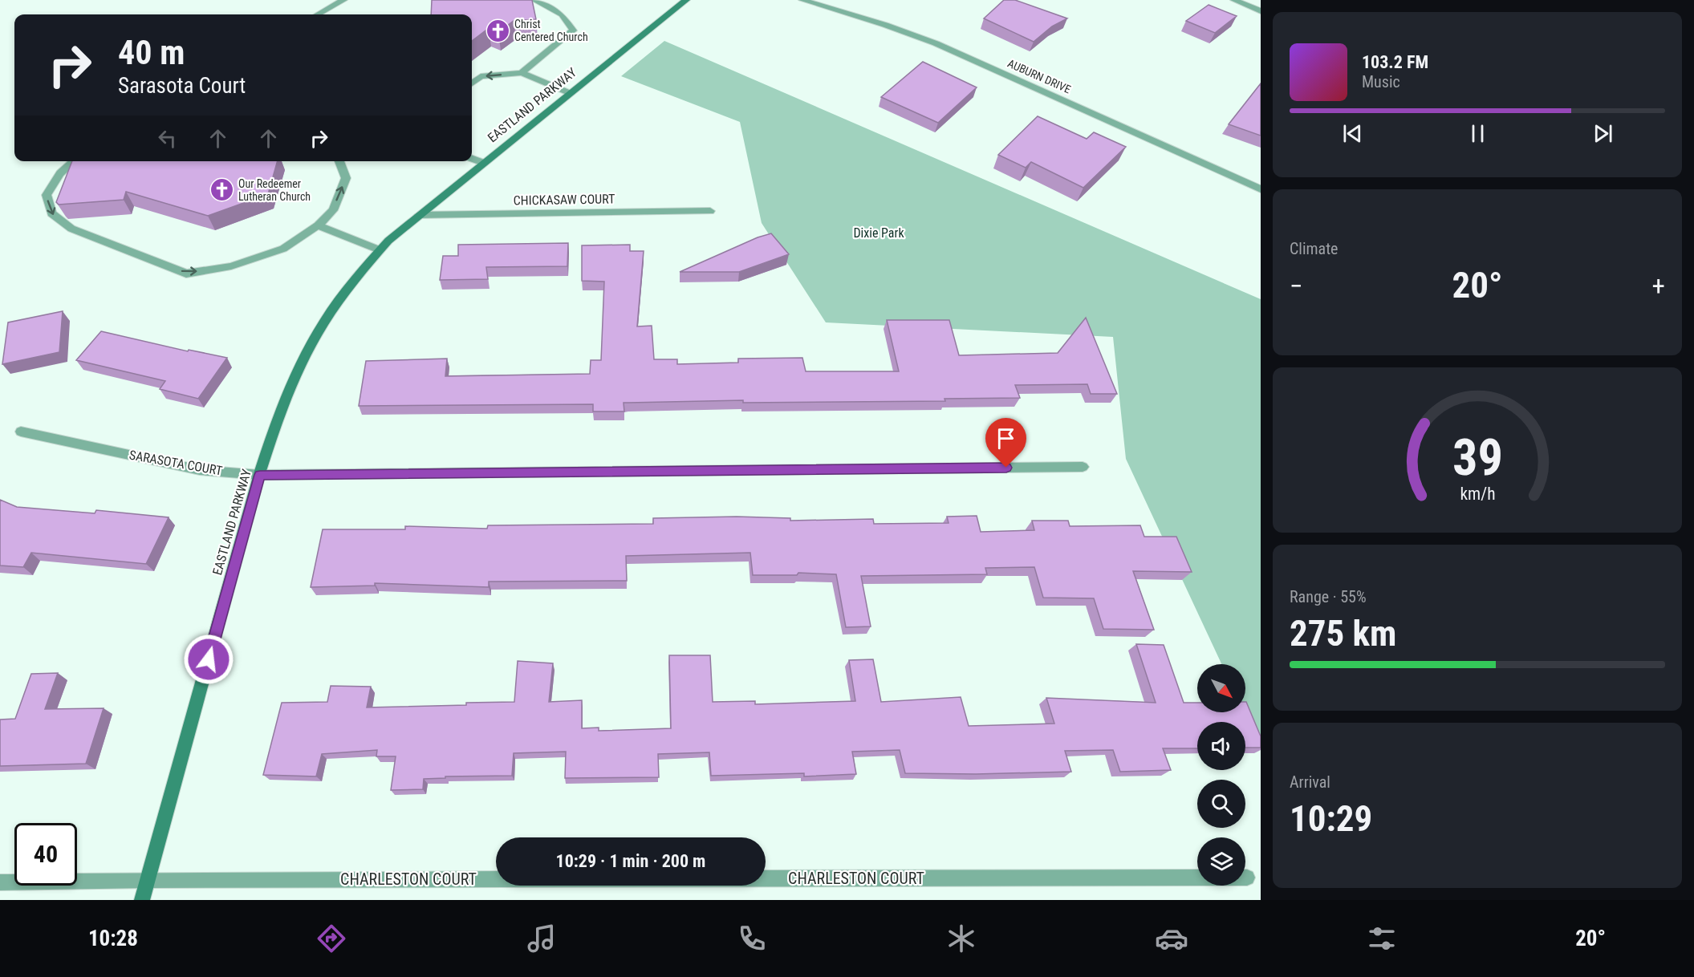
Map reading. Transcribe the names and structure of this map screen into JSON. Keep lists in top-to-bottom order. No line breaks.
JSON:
{"streets":{"street":["AUBURN DRIVE","EASTLAND PARKWAY","CHICKASAW COURT","SARASOTA COURT","CHARLESTON COURT"]},"crossings":[["EASTLAND PARKWAY","CHICKASAW COURT"],["EASTLAND PARKWAY","SARASOTA COURT"],["EASTLAND PARKWAY","CHARLESTON COURT"]],"parks":["Dixie Park"],"places":{"church":["Christ Centered Church","Our Redeemer Lutheran Church"]},"north":"bottom right","page":{"turn":["40 m","Sarasota Court"],"song":["103.2 FM","Music"],"tile":["Climate",["Range · 55%","275 km"],["Arrival","10:29"]],"heat":["−","20°","+"],"limit":"40","trip":"10:29 · 1 min · 200 m","tabs":["10:28","20°"],"gauge":["39","km/h"]}}
